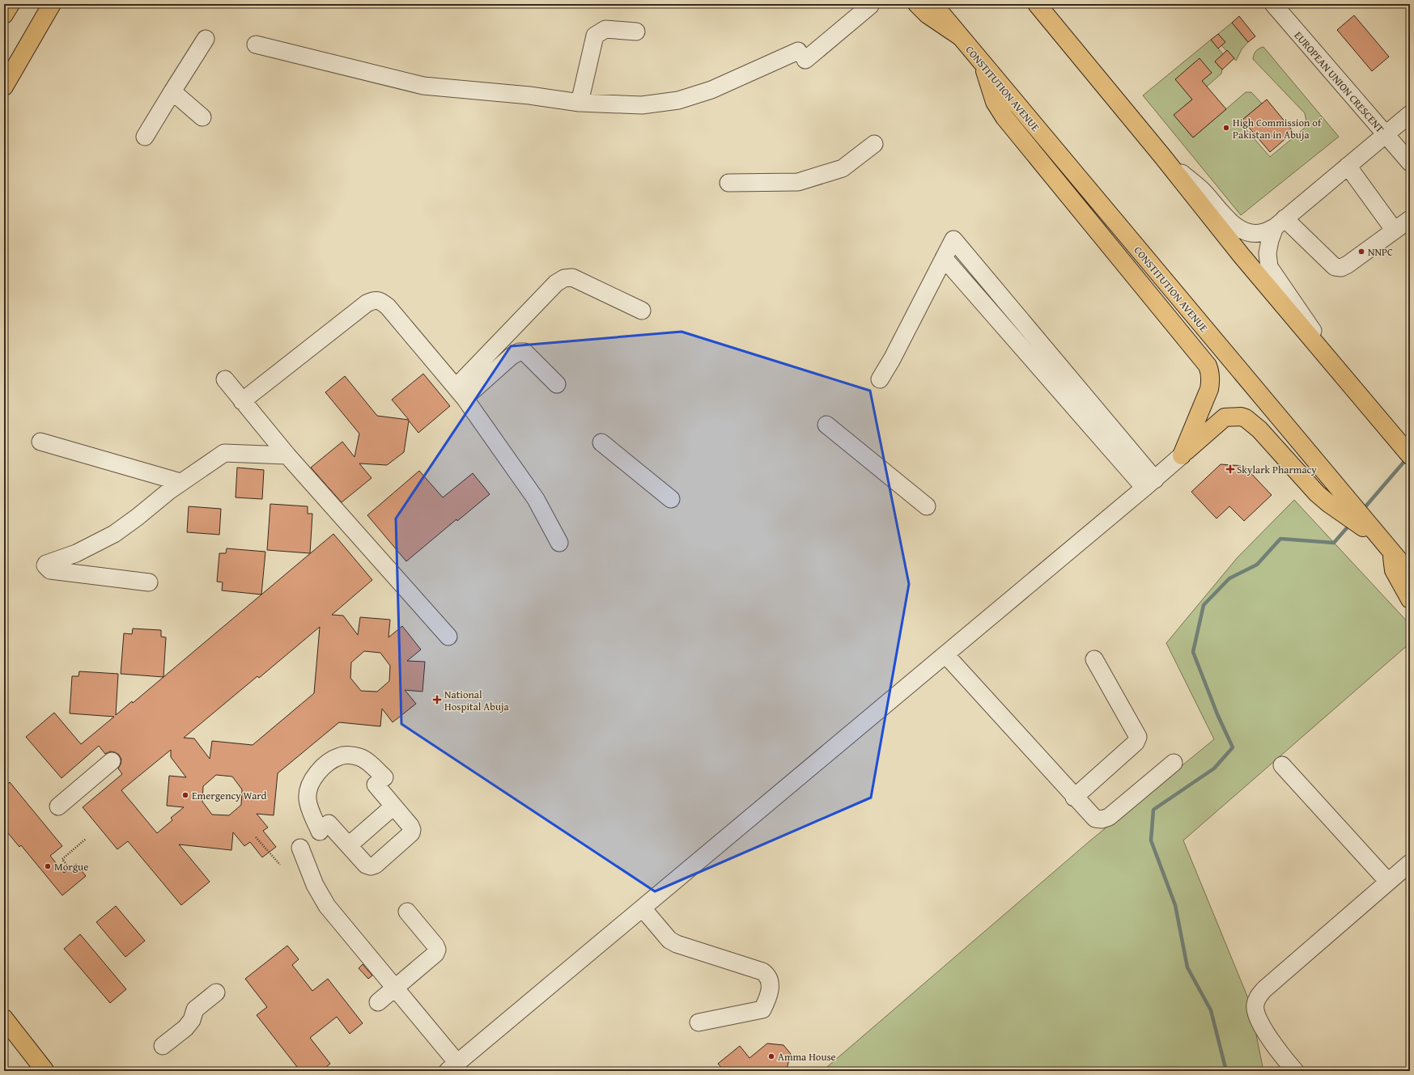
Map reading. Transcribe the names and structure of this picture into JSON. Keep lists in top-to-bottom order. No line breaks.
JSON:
{"streets":{"main road":["CONSTITUTION AVENUE"],"street":["EUROPEAN UNION CRESCENT"]},"places":{"other":["High Commission of Pakistan in Abuja","NNPC","Emergency Ward","Morgue","Amma House"],"health":["Skylark Pharmacy","National Hospital Abuja"]}}
